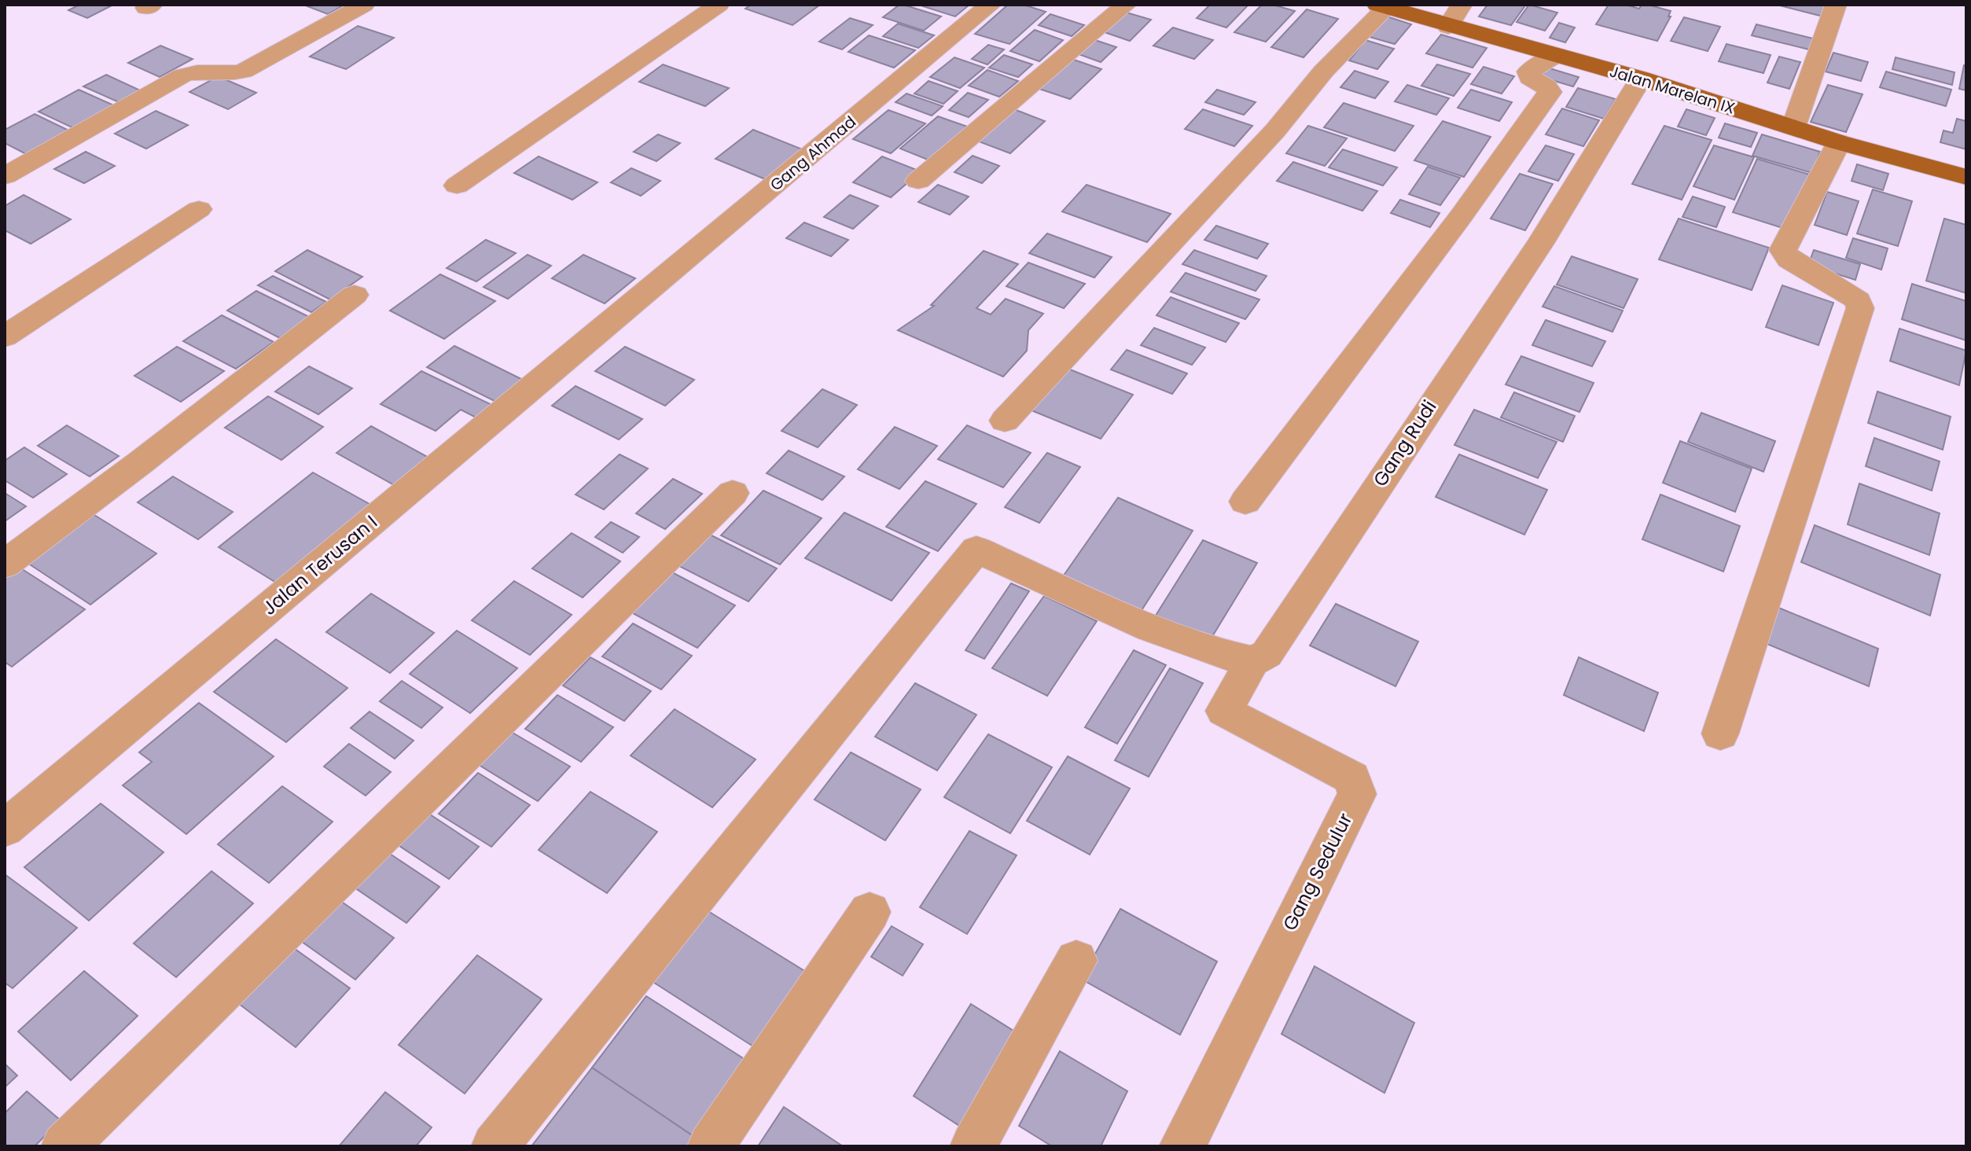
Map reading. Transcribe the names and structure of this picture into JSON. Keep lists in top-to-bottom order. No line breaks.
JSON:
{"streets":{"main road":["Jalan Marelan IX"],"street":["Gang Ahmad","Gang Rudi","Jalan Terusan I","Gang Sedulur"]},"crossings":[["Jalan Marelan IX","Gang Rudi"],["Gang Ahmad","Jalan Terusan I"],["Gang Rudi","Gang Sedulur"]]}
